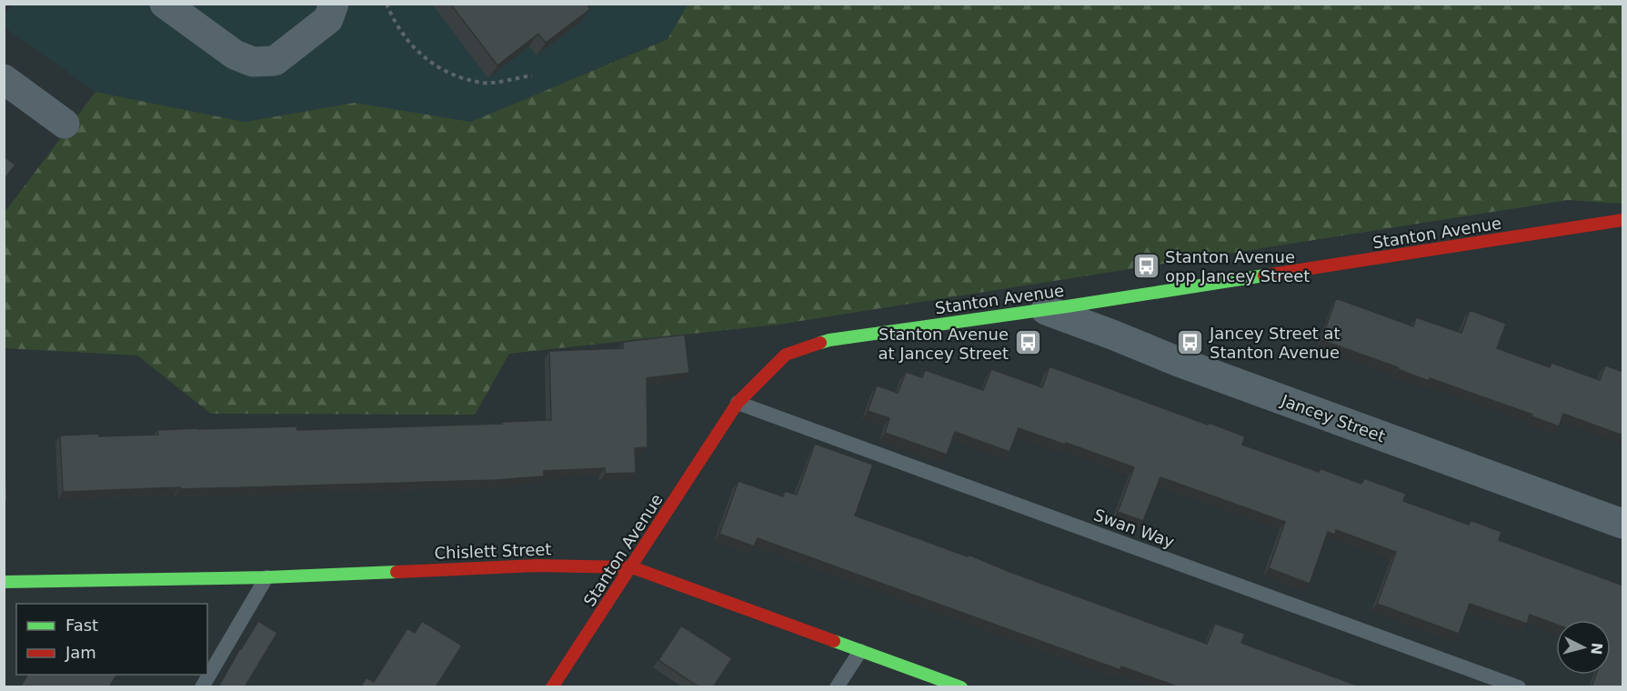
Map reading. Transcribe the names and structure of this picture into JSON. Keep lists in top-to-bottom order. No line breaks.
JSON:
{"streets":{"street":["Stanton Avenue","Jancey Street","Chislett Street"],"lane":["Swan Way"]},"crossings":[["Stanton Avenue","Jancey Street"],["Stanton Avenue","Swan Way"],["Stanton Avenue","Chislett Street"]],"places":{"bus stop":["Stanton Avenue opp Jancey Street","Jancey Street at Stanton Avenue","Stanton Avenue at Jancey Street"]},"legend":["Fast","Jam"],"north":"right"}
